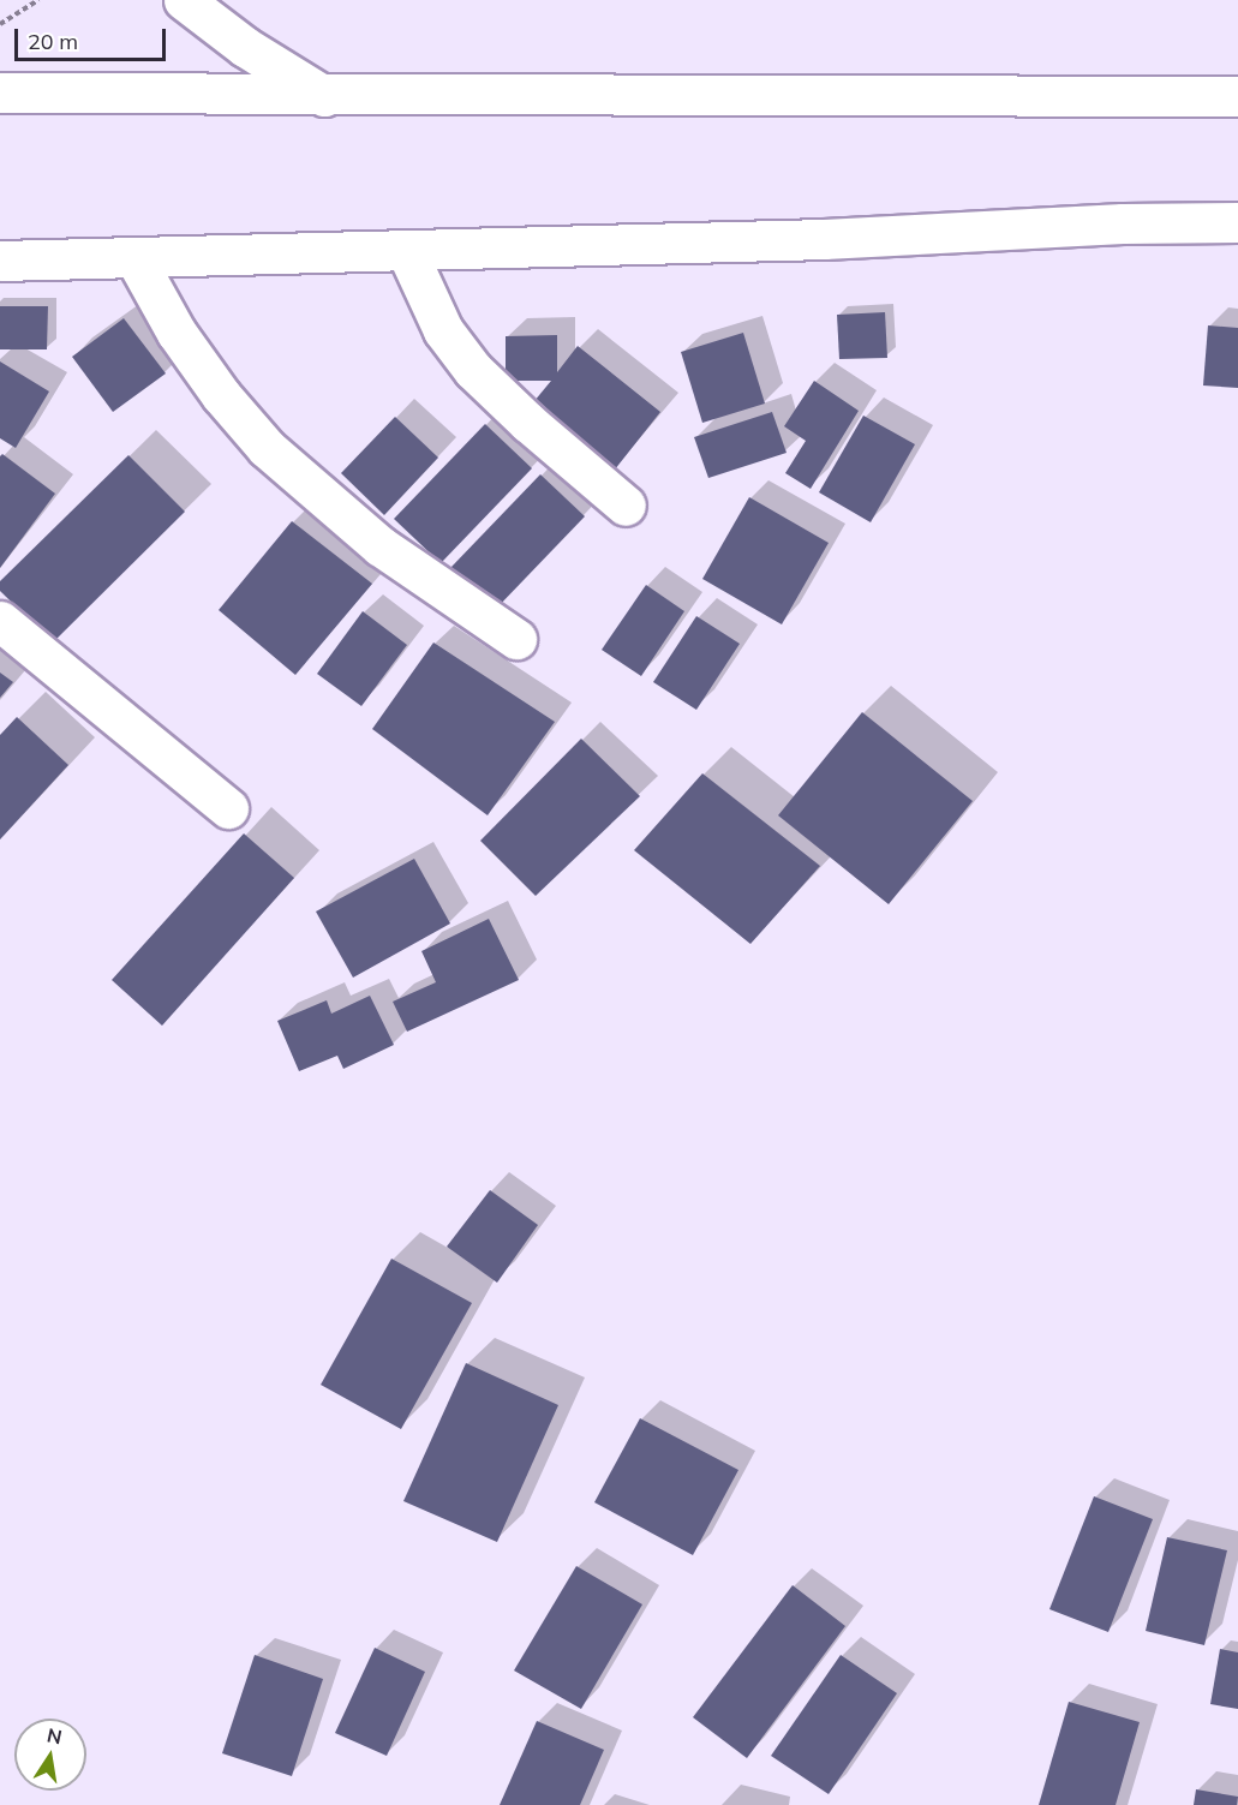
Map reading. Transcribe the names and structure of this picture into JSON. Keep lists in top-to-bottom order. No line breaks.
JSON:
{"scale_bar":"20 m","north":"top"}
